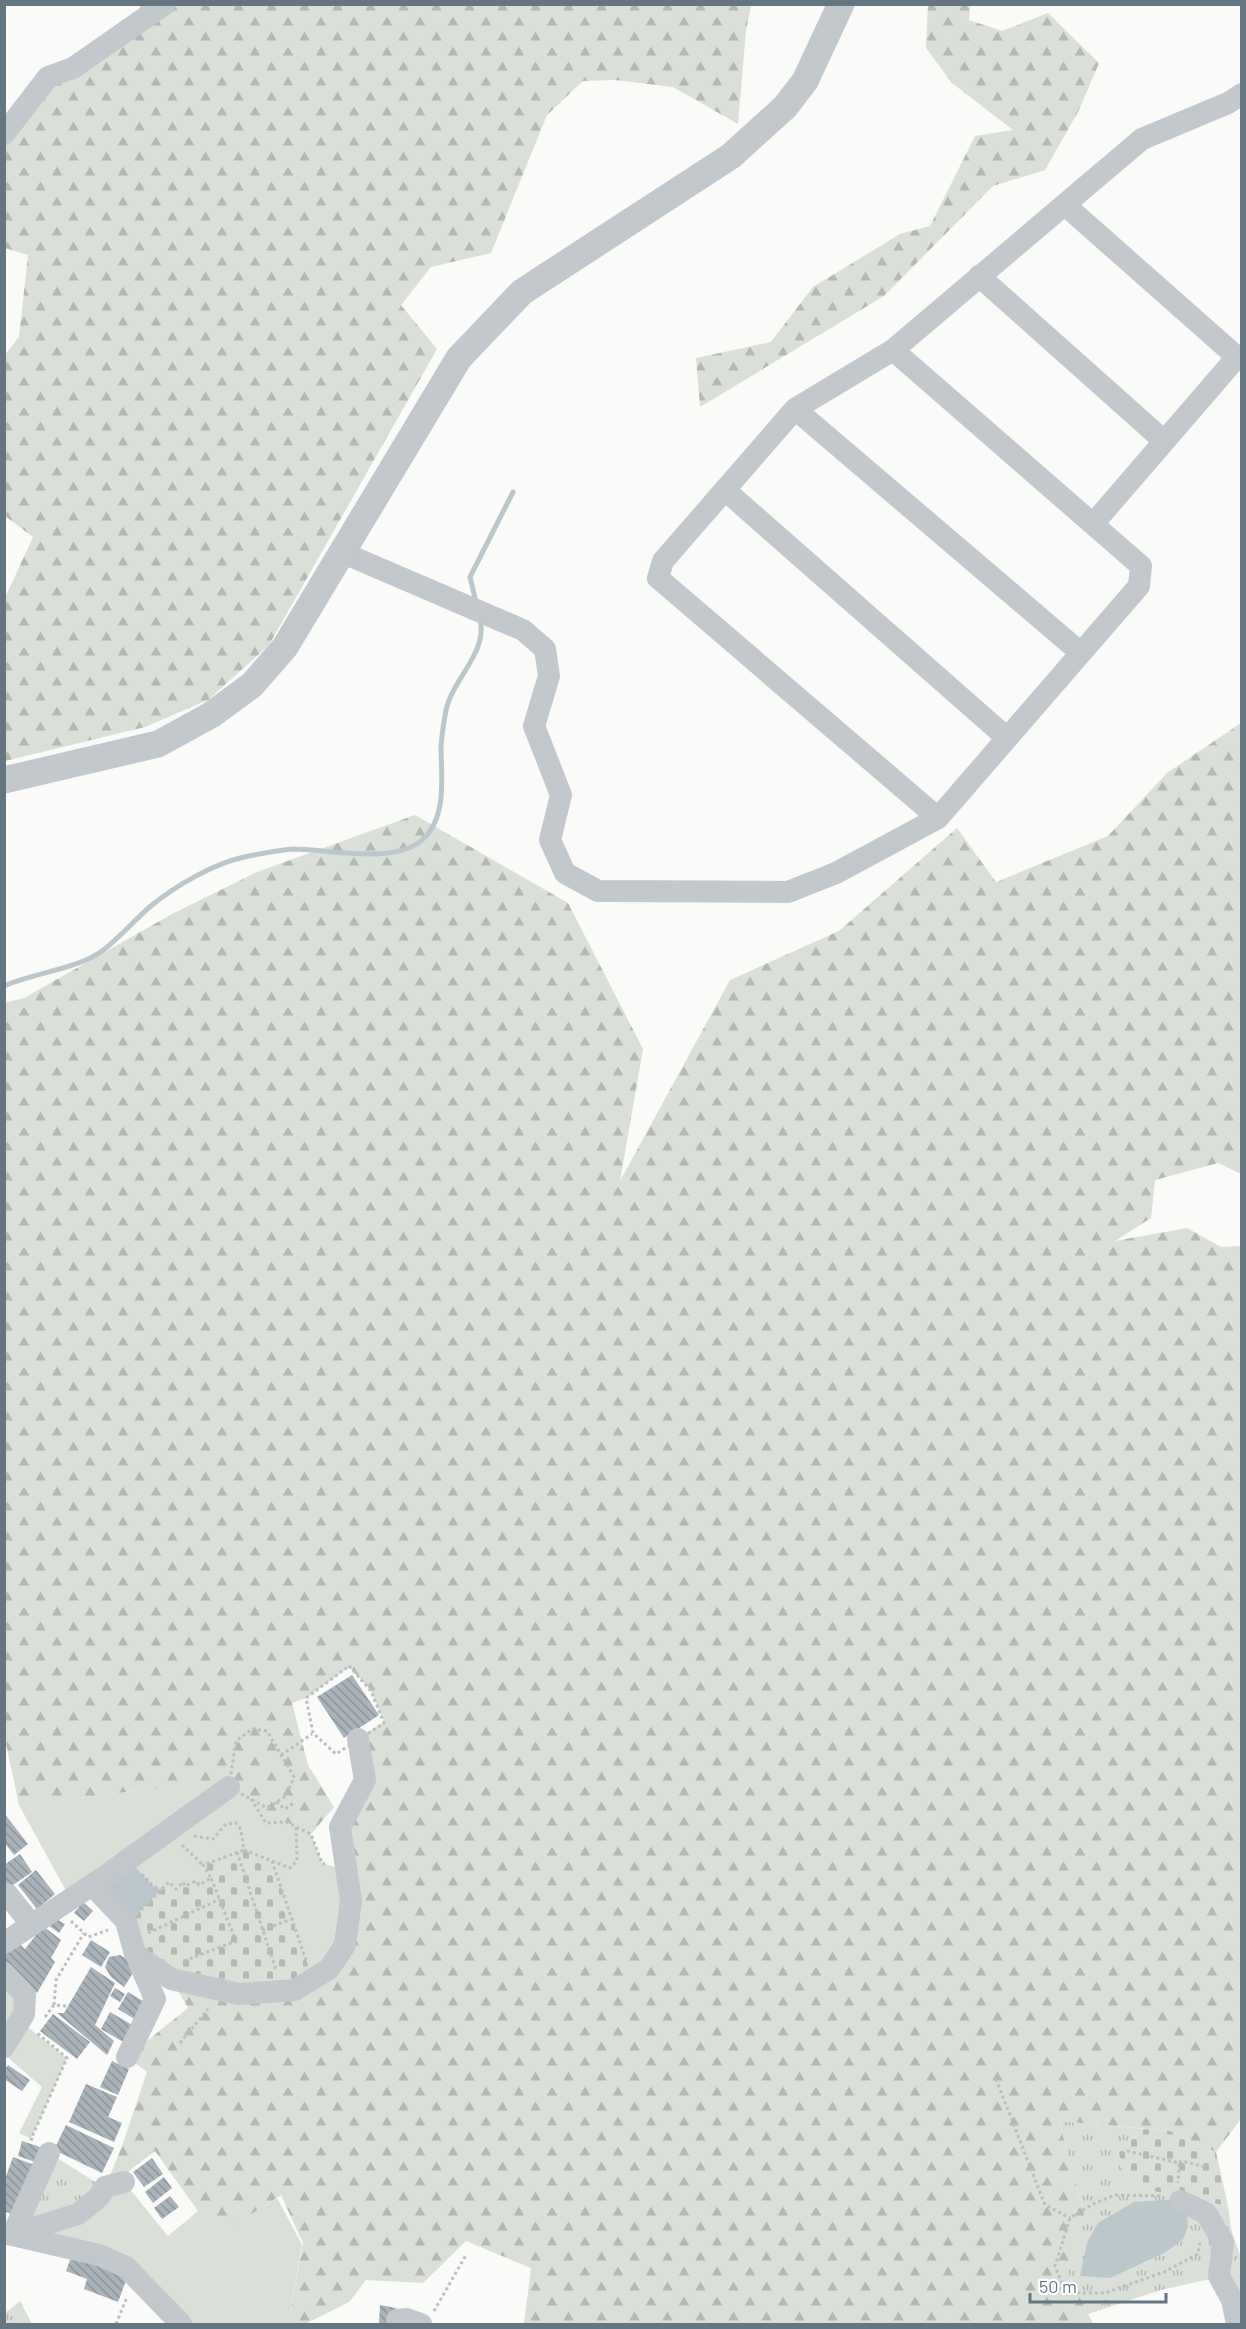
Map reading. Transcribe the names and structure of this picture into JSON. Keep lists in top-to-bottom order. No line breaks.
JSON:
{"scale_bar":"50 m"}
